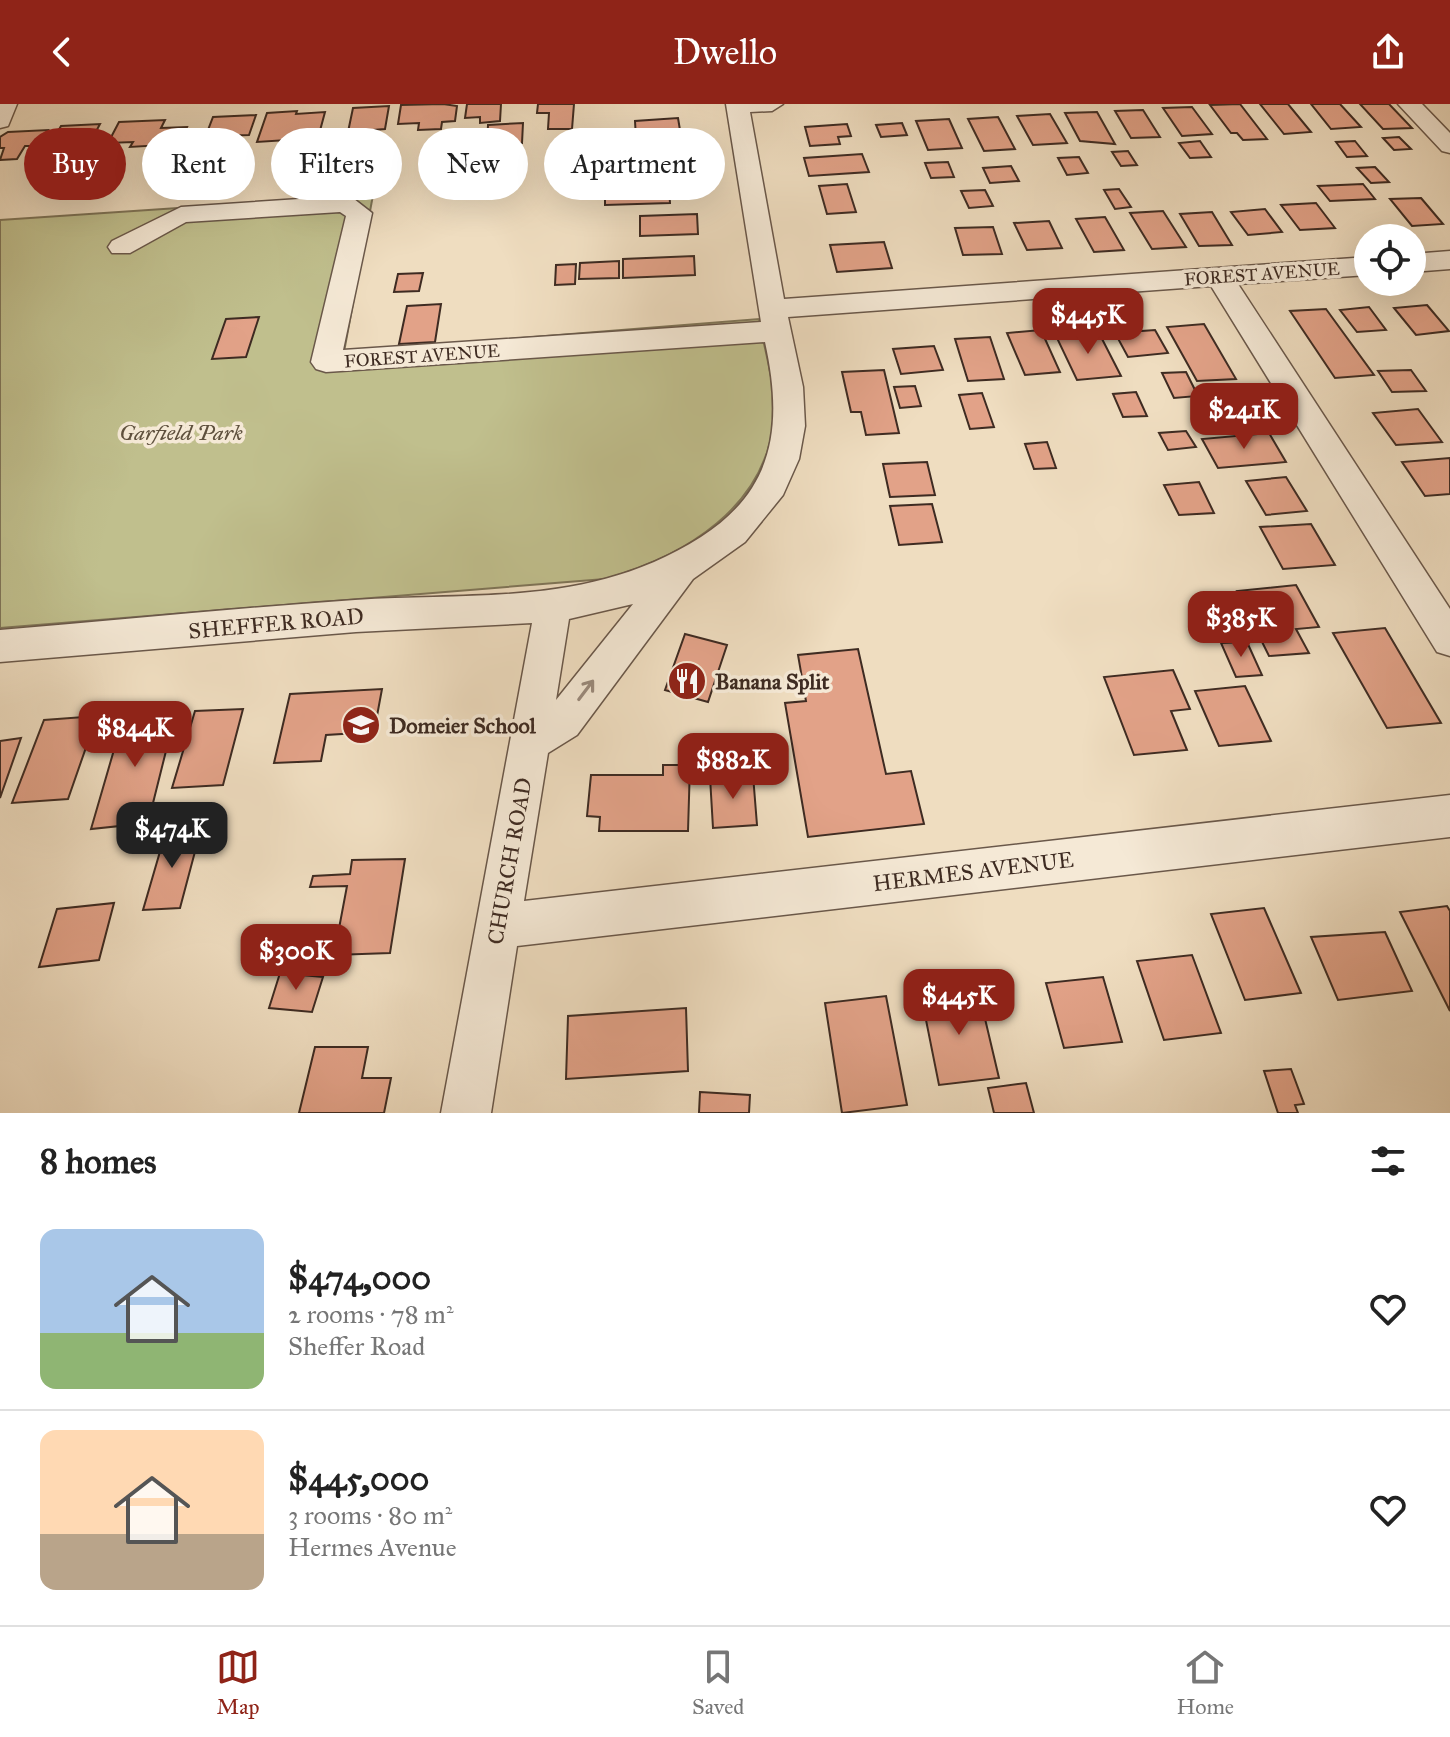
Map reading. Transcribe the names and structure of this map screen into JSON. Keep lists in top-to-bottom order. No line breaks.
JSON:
{"streets":{"street":["FOREST AVENUE","SHEFFER ROAD","CHURCH ROAD","HERMES AVENUE"]},"crossings":[["SHEFFER ROAD","CHURCH ROAD"],["CHURCH ROAD","HERMES AVENUE"]],"parks":["Garfield Park"],"places":{"restaurant":["Banana Split"],"school or university":["Domeier School"]},"page":{"header":"Dwello","chip":["Buy","Rent","Filters","New","Apartment"],"price":["$445K","$241K","$385K","$844K","$882K","$474K","$300K","$445K"],"heading":"8 homes","list":[{"name":"$474,000","note":"2 rooms · 78 m² · Sheffer Road"},{"name":"$445,000","note":"3 rooms · 80 m² · Hermes Avenue"}],"tabs":["Map","Saved","Home"]}}
